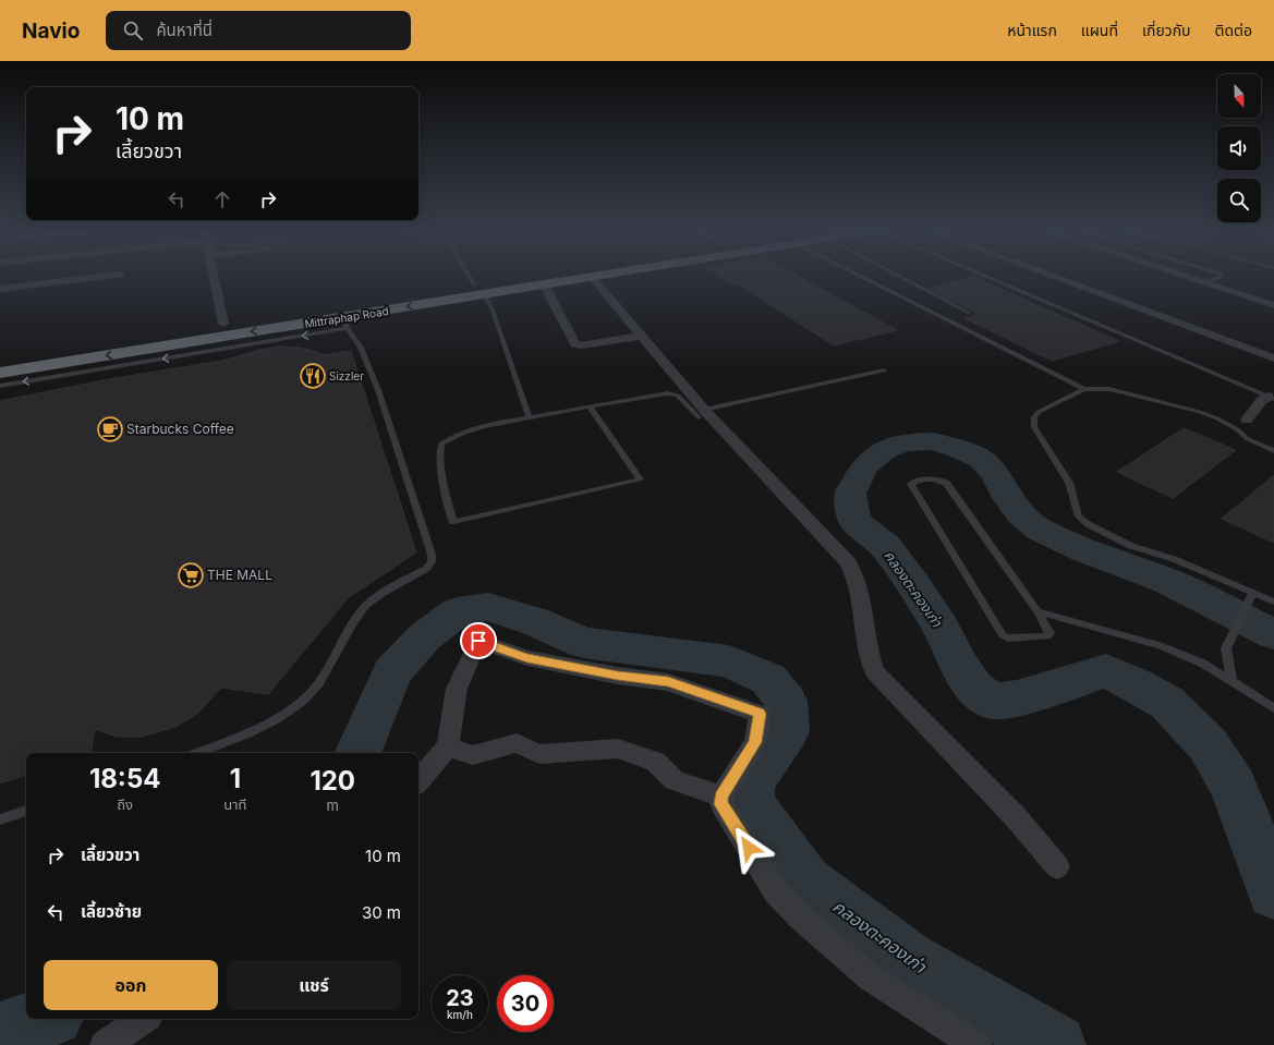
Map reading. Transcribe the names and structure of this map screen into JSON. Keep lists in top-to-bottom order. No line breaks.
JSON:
{"streets":{"highway":["Mittraphap Road"]},"water":["คลองตะคองเก่า"],"places":{"restaurant":["Sizzler"],"cafe":["Starbucks Coffee"],"supermarket":["THE MALL"]},"north":"bottom","page":{"header":"Navio","search":"ค้นหาที่นี่","nav":["หน้าแรก","แผนที่","เกี่ยวกับ","ติดต่อ"],"turn":["10 m","เลี้ยวขวา"],"eta":["18:54","ถึง","1","นาที","120","m"],"list":[{"name":"เลี้ยวขวา","value":"10 m"},{"name":"เลี้ยวซ้าย","value":"30 m"}],"buttons":["ออก","แชร์"],"speed":"23 km/h","limit":"30"}}
